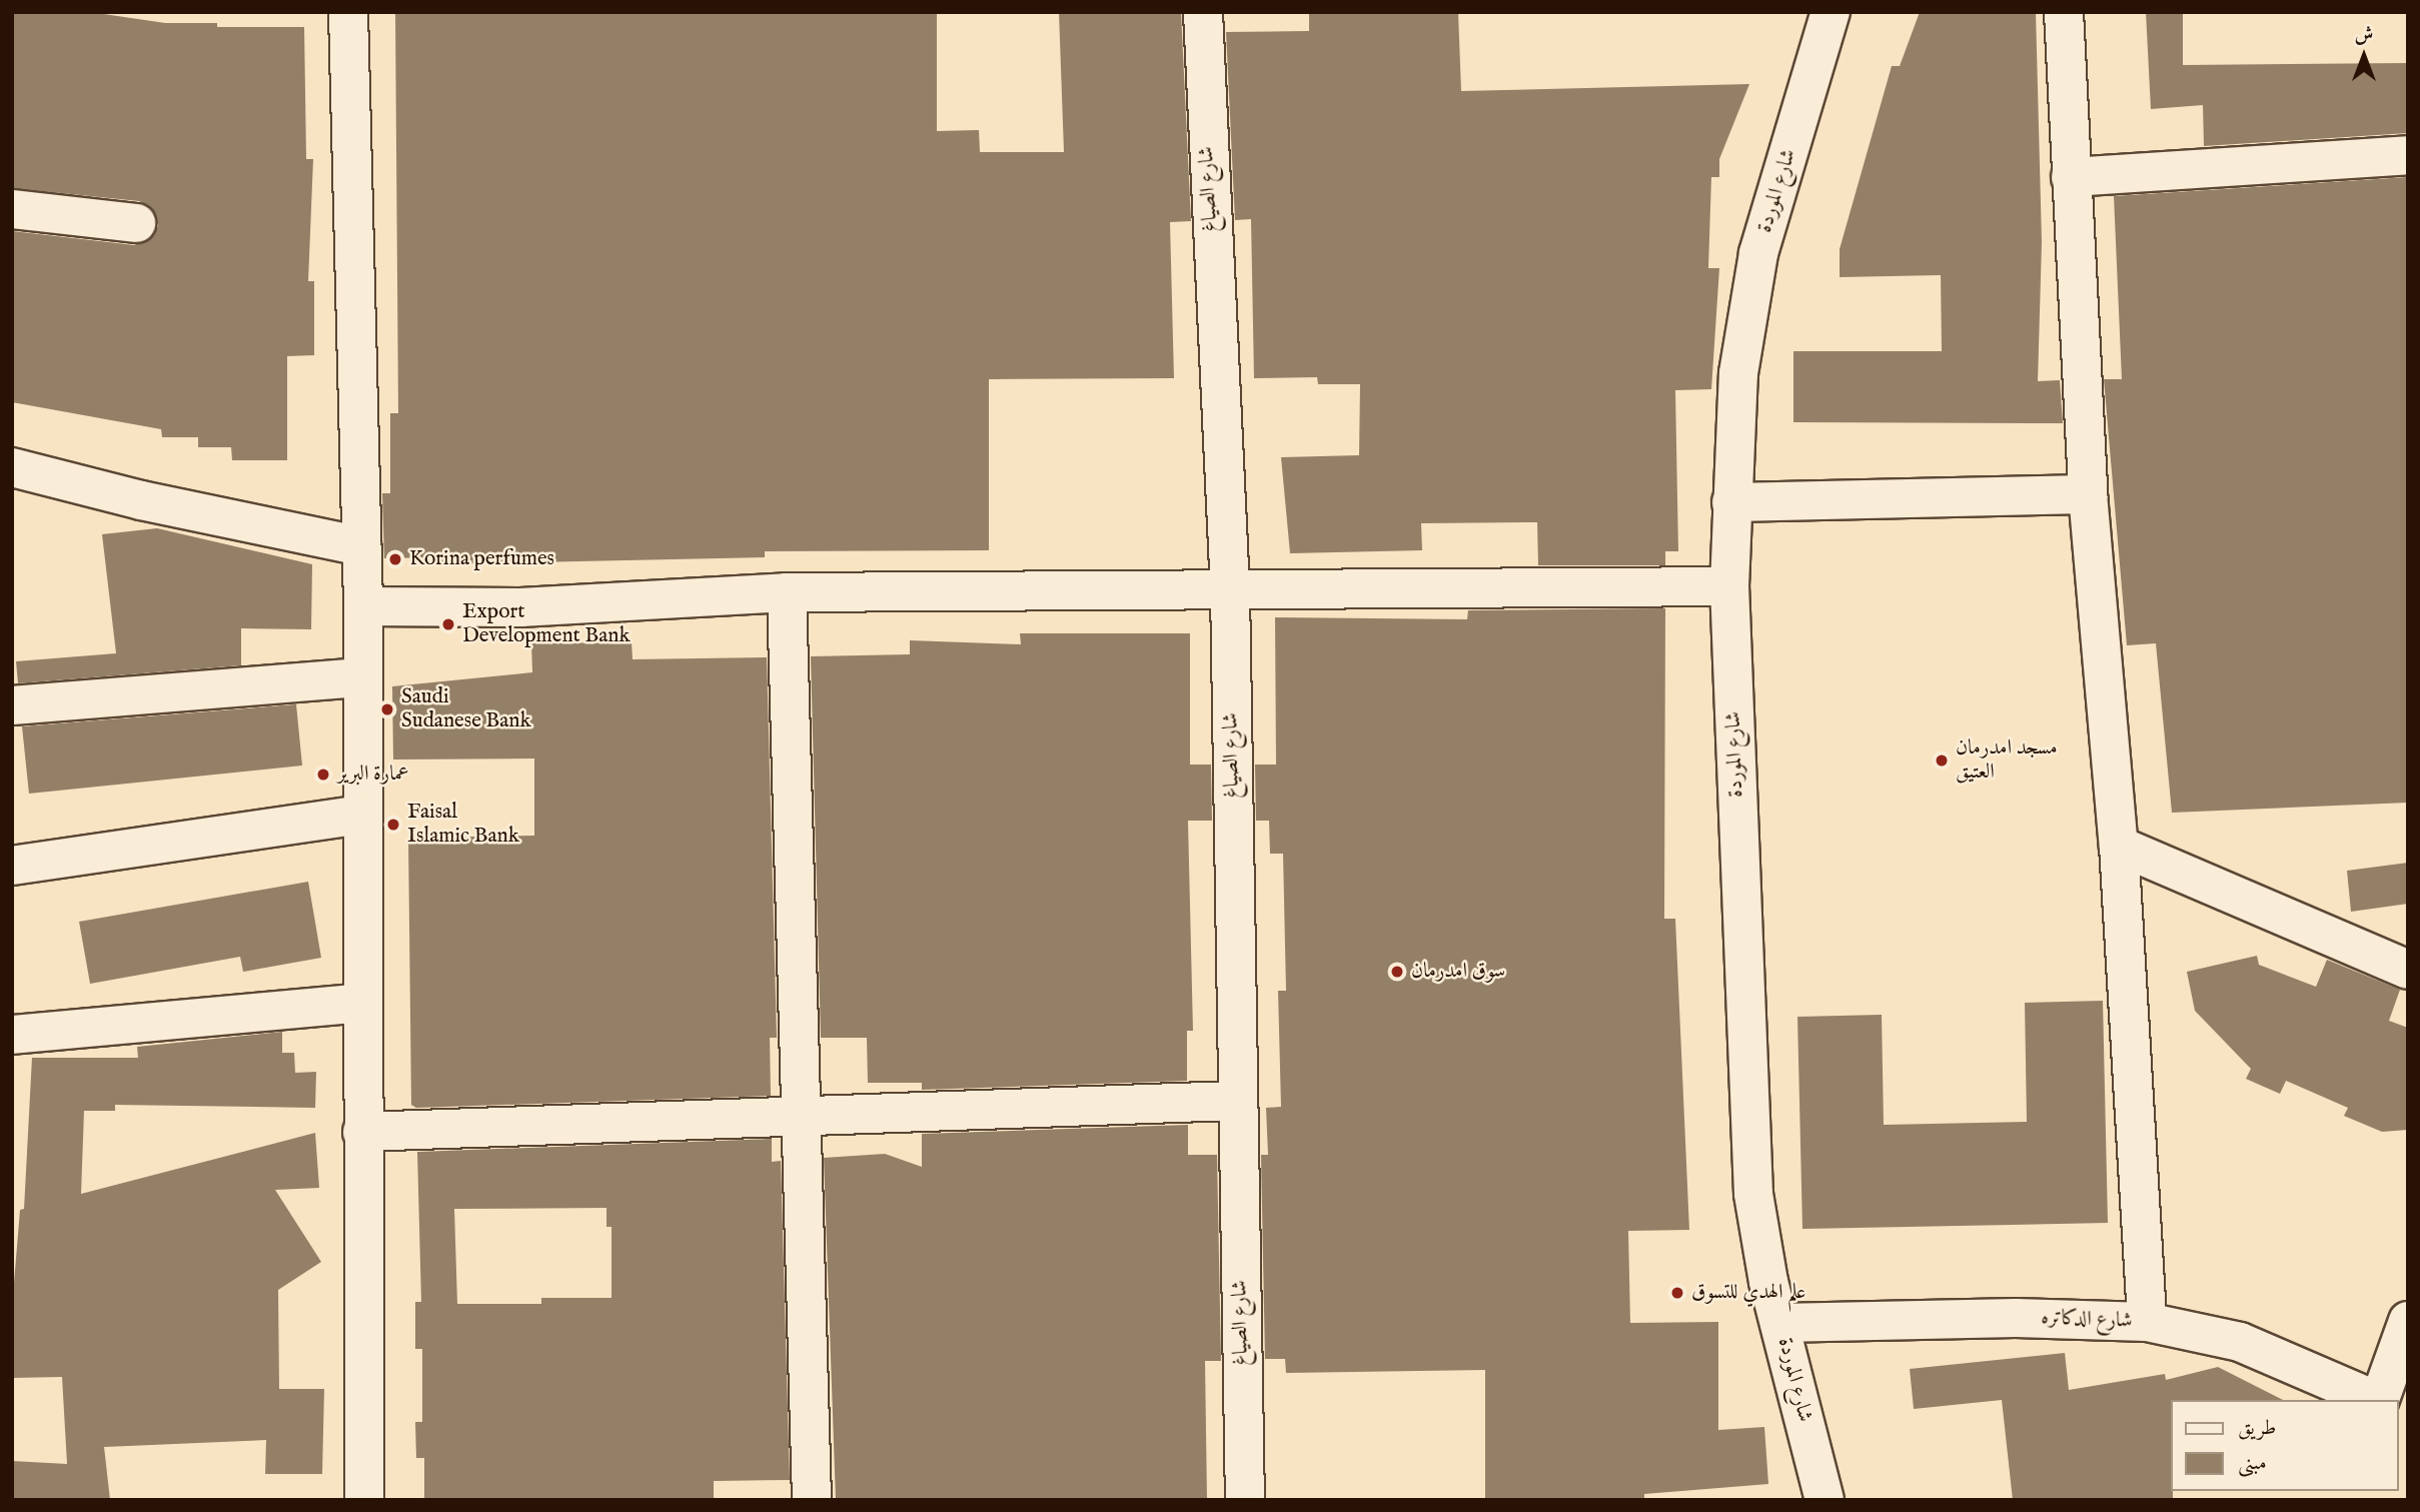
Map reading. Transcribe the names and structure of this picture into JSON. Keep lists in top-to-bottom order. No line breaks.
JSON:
{"streets":{"street":["شارع الصياغ","شارع الموردة","شارع الدكاتره"]},"crossings":[["شارع الموردة","شارع الدكاتره"]],"places":["Korina perfumes","Export Development Bank","Saudi Sudanese Bank","مسجد امدرمان العتيق","عمارة البرير","Faisal Islamic Bank","سوق امدرمان","علم الهدي للتسوق"],"legend":["طريق","مبنى"],"north":"top"}
